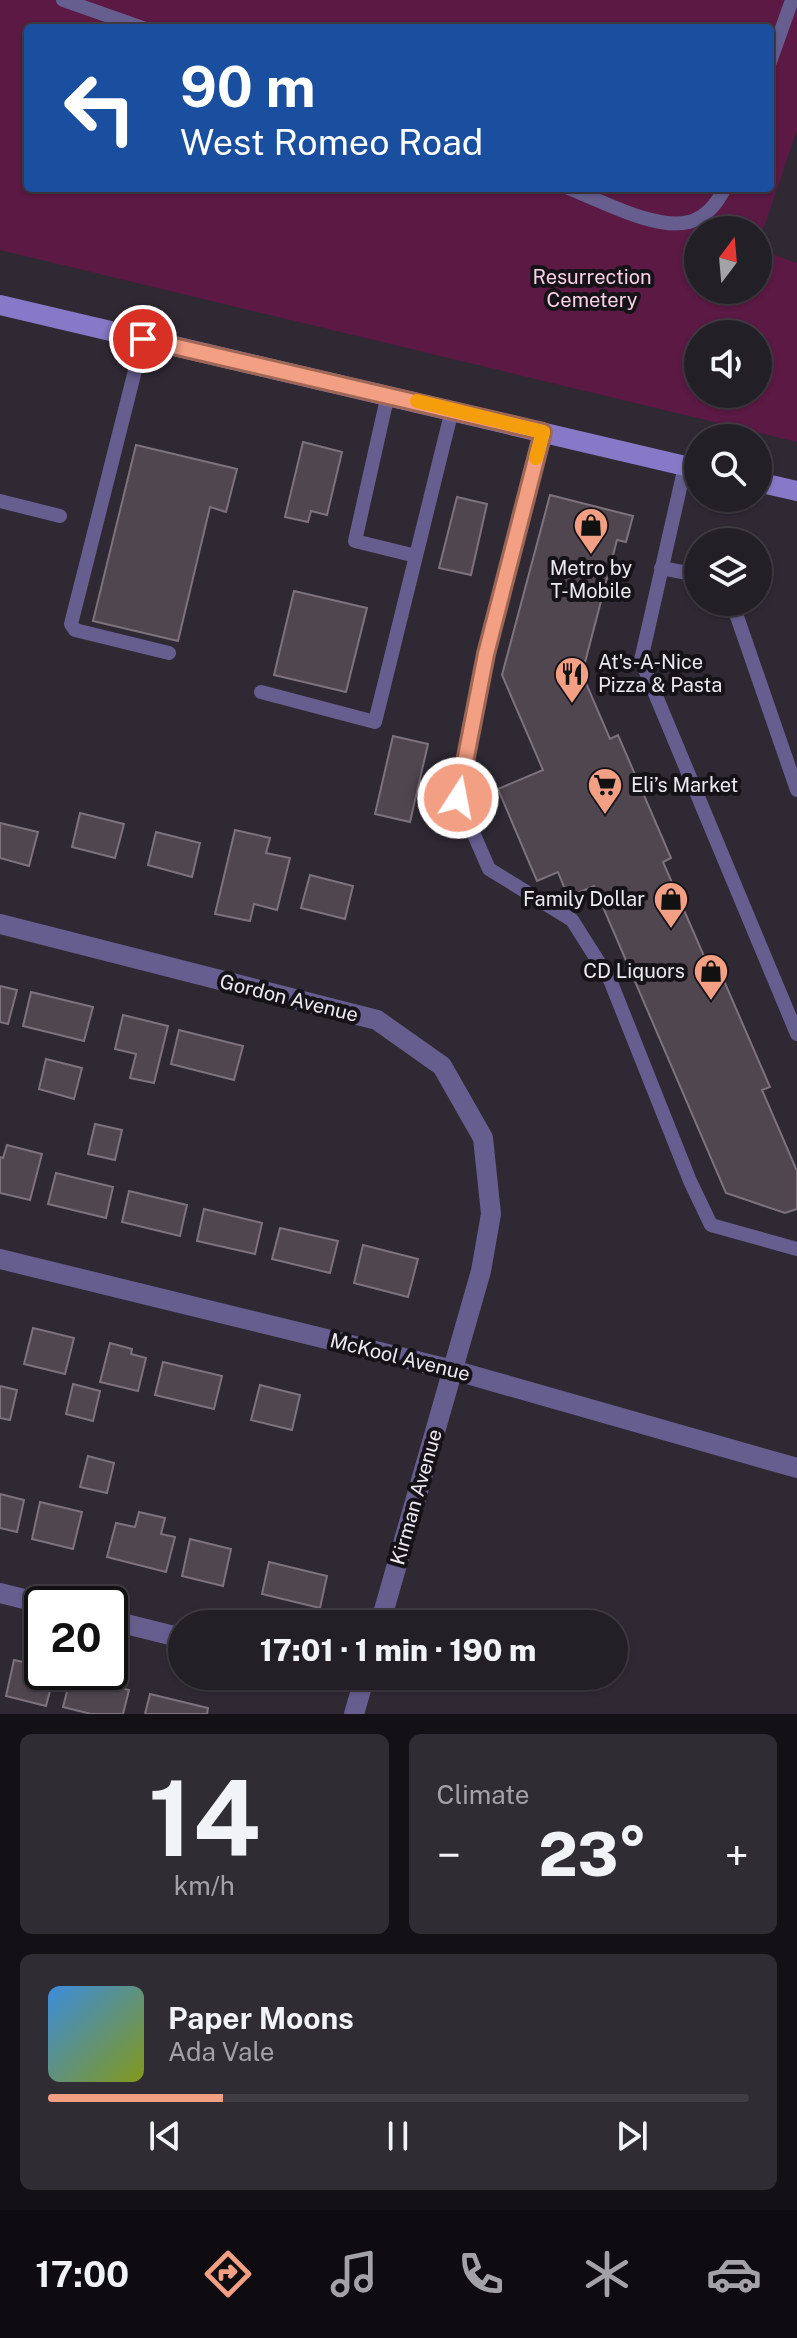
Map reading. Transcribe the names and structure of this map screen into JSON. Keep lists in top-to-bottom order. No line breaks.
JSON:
{"streets":{"street":["Gordon Avenue","McKool Avenue","Kirman Avenue"]},"crossings":[["Gordon Avenue","McKool Avenue"],["Gordon Avenue","Kirman Avenue"],["McKool Avenue","Kirman Avenue"]],"parks":["Resurrection Cemetery"],"places":{"shop":["Metro by T-Mobile","Family Dollar","CD Liquors"],"restaurant":["At's-A-Nice Pizza & Pasta"],"supermarket":["Eli’s Market"]},"north":"top","page":{"turn":["90 m","West Romeo Road"],"limit":"20","trip":"17:01 · 1 min · 190 m","tile":[["14","km/h"],"Climate"],"heat":["−","23°","+"],"song":["Paper Moons","Ada Vale"],"tabs":"17:00"}}
